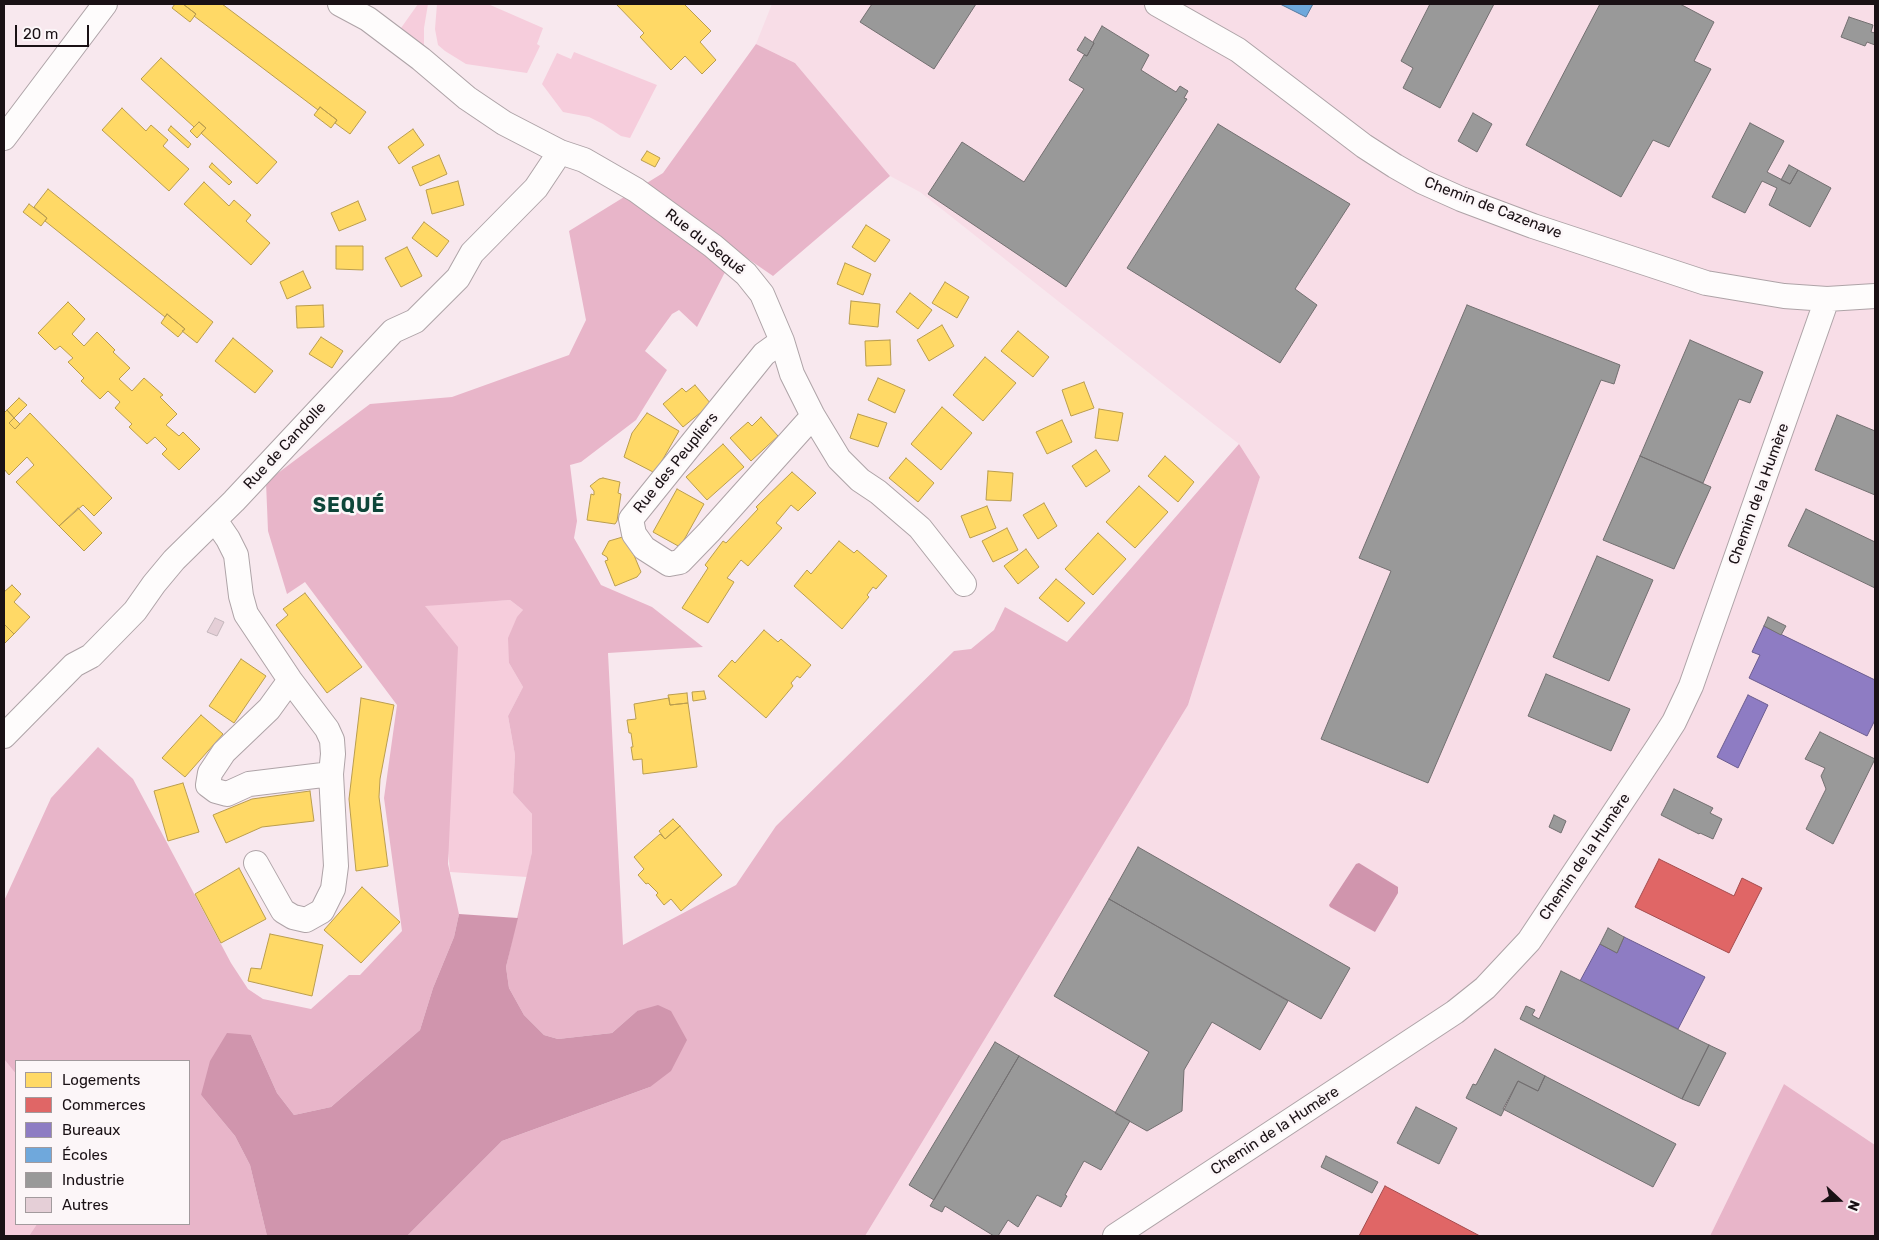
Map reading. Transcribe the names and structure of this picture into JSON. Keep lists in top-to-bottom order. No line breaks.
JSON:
{"streets":{"street":["Chemin de Cazenave","Rue du Sequé","Rue de Candolle","Rue des Peupliers","Chemin de la Humère"]},"crossings":[["Chemin de Cazenave","Chemin de la Humère"],["Rue du Sequé","Rue de Candolle"],["Rue du Sequé","Rue des Peupliers"]],"districts":["SEQUÉ"],"legend":["Logements","Commerces","Bureaux","Écoles","Industrie","Autres"],"scale_bar":"20 m","north":"right"}
